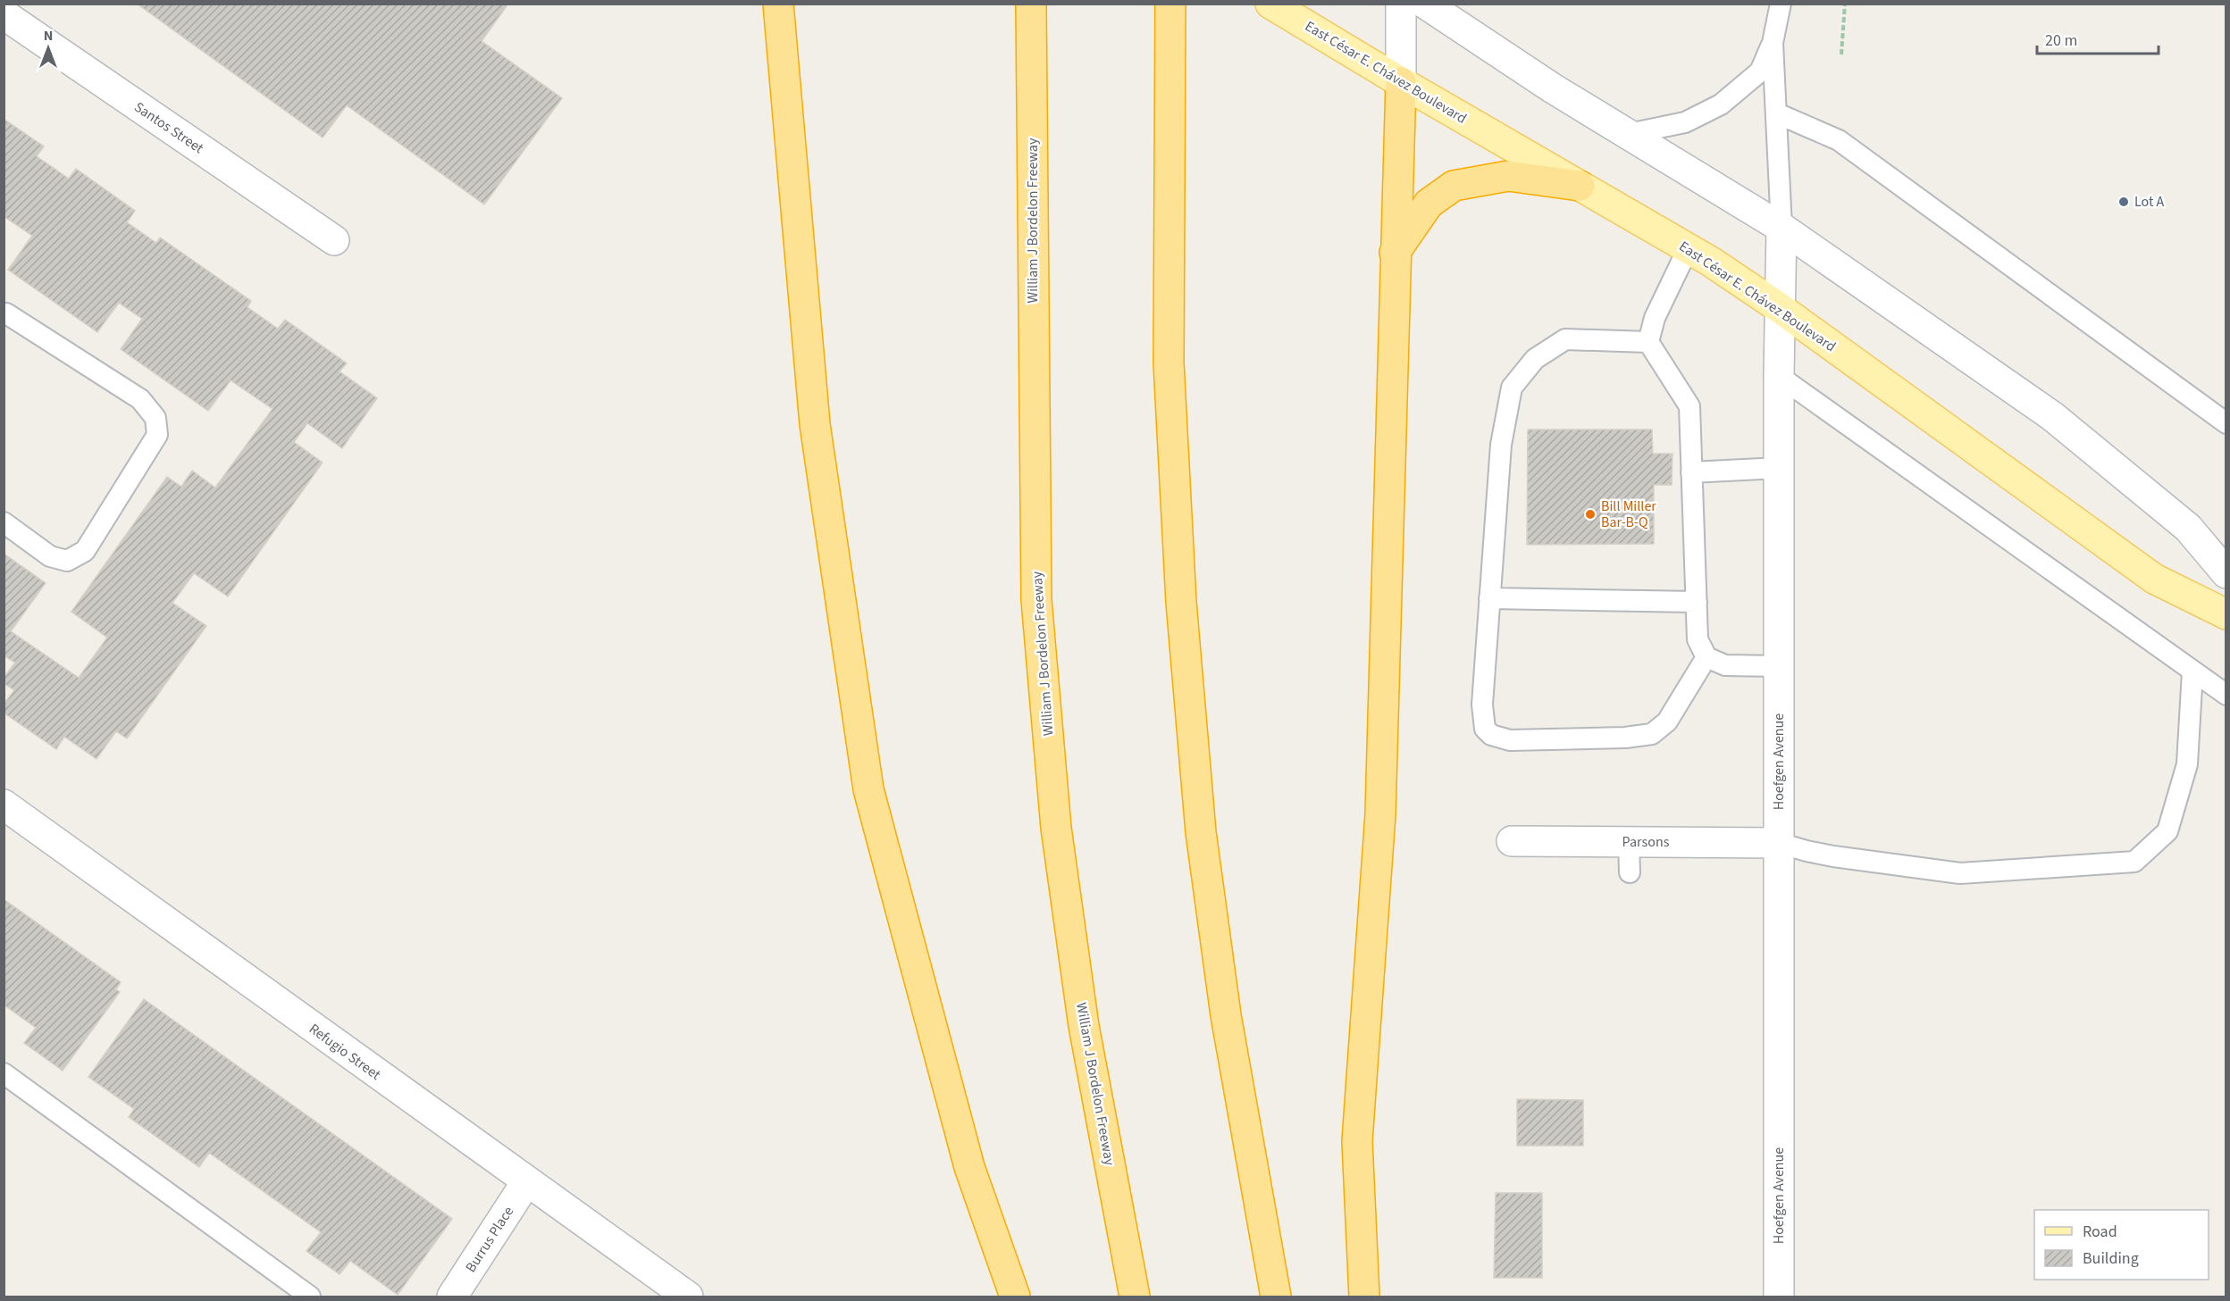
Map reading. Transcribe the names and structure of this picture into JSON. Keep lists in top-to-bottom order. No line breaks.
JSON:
{"streets":{"highway":["William J Bordelon Freeway"],"main road":["East César E. Chávez Boulevard"],"street":["Santos Street","Hoefgen Avenue","Parsons","Refugio Street","Burrus Place"]},"crossings":[["East César E. Chávez Boulevard","Hoefgen Avenue"],["Hoefgen Avenue","Parsons"],["Refugio Street","Burrus Place"]],"places":["Lot A","Bill Miller Bar-B-Q"],"legend":["Road","Building"],"scale_bar":"20 m","north":"top"}
